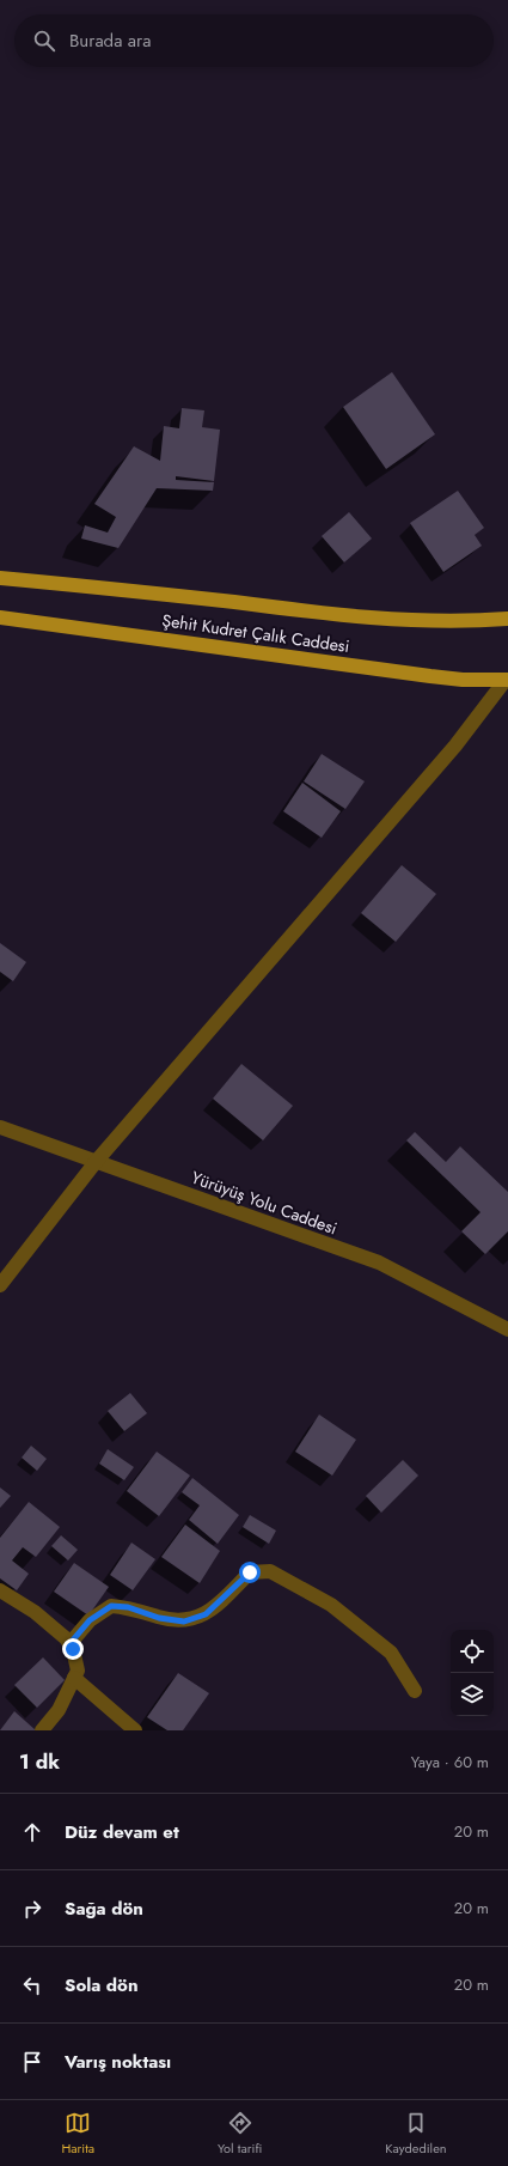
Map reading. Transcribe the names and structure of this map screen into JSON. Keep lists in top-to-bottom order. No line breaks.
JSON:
{"streets":{"main road":["Şehit Kudret Çalık Caddesi"],"street":["Yürüyüş Yolu Caddesi"]},"page":{"search":"Burada ara","heading":["1 dk","Yaya · 60 m"],"list":[["Düz devam et","20 m"],["Sağa dön","20 m"],["Sola dön","20 m"],"Varış noktası"],"nav":["Harita","Yol tarifi","Kaydedilen"]}}
